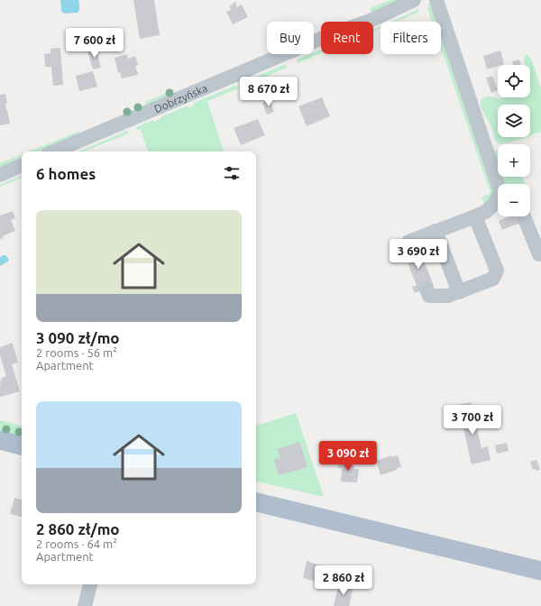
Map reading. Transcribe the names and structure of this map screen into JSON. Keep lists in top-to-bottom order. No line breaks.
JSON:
{"streets":{"street":["Dobrzyńska"]},"page":{"chip":["Buy","Rent","Filters"],"price":["7 600 zł","8 670 zł","3 690 zł","3 700 zł","3 090 zł","2 860 zł"],"map_buttons":["+","−"],"heading":"6 homes","list":[{"name":"3 090 zł/mo","note":"2 rooms · 56 m² · Apartment"},{"name":"2 860 zł/mo","note":"2 rooms · 64 m² · Apartment"}]}}
